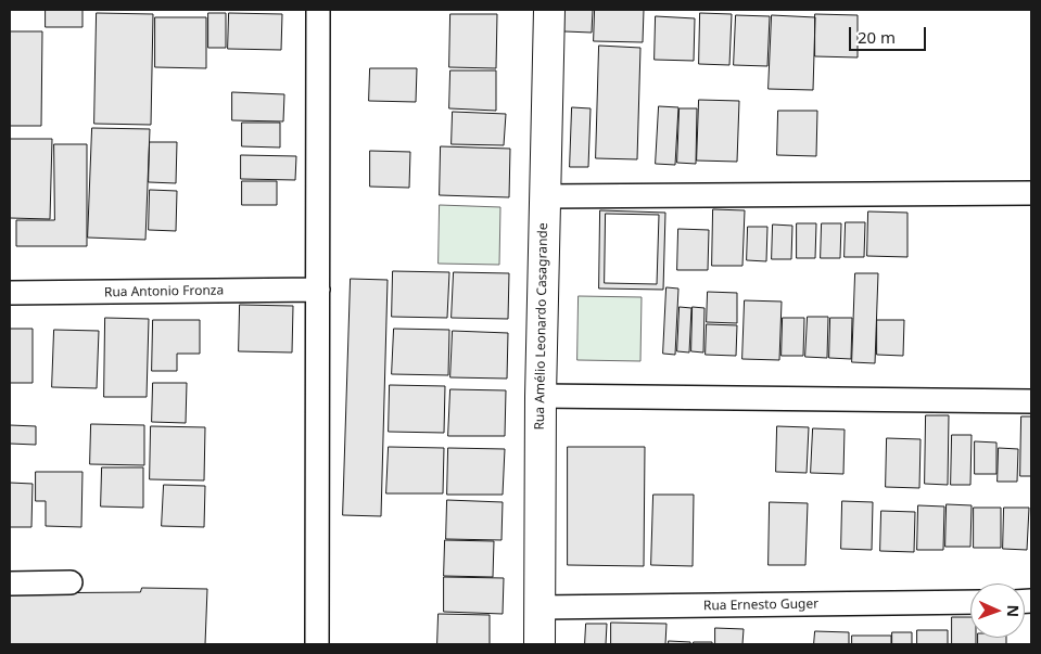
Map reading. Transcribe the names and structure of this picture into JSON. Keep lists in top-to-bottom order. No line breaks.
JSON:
{"streets":{"street":["Rua Antonio Fronza","Rua Amélio Leonardo Casagrande","Rua Ernesto Guger"]},"crossings":[["Rua Amélio Leonardo Casagrande","Rua Ernesto Guger"]],"scale_bar":"20 m","north":"right"}
